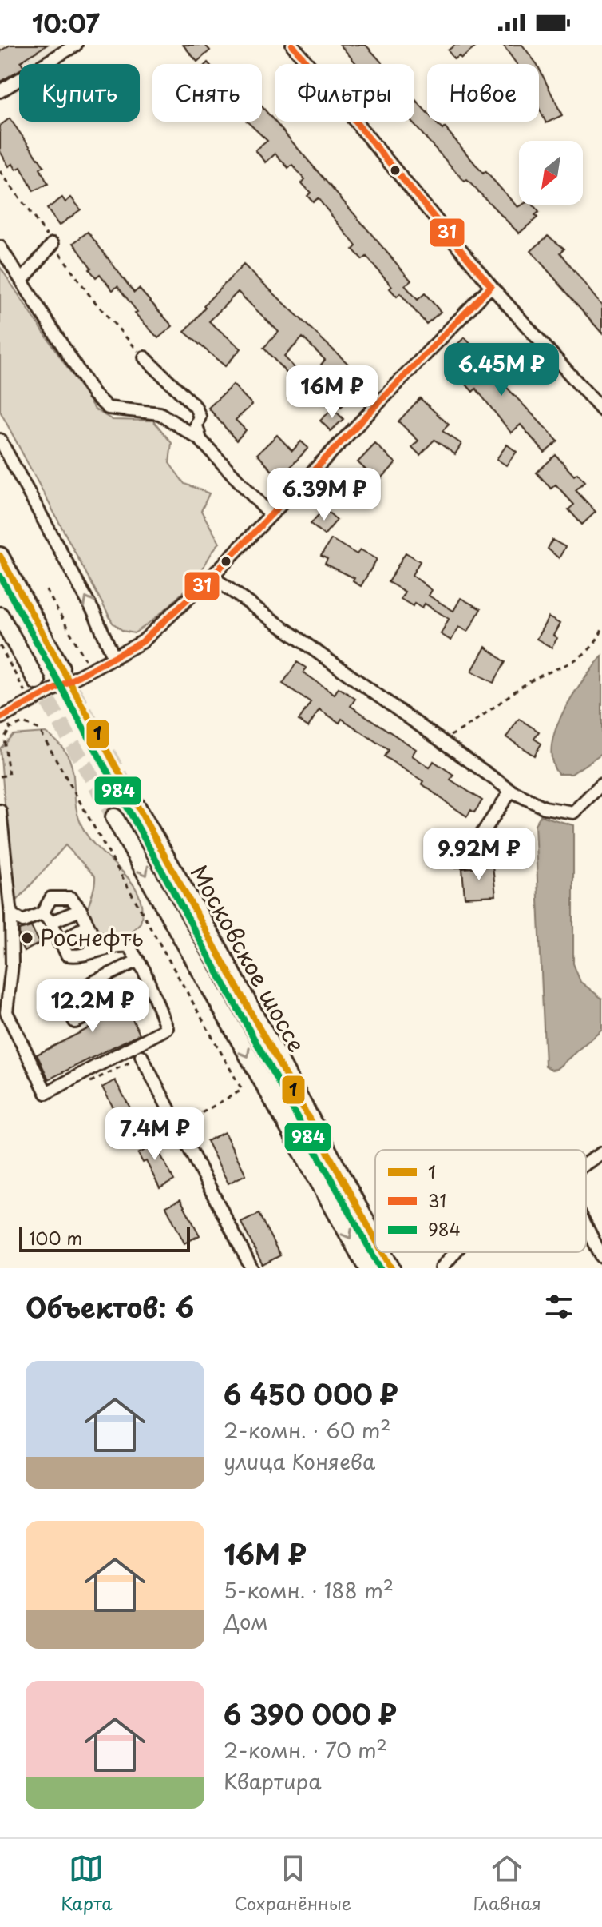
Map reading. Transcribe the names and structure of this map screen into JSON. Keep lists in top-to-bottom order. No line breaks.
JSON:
{"streets":{"highway":["Московское шоссе"]},"places":["Роснефть"],"lines":["transit line 31","transit line 1","transit line 984"],"legend":["1","31","984"],"scale_bar":"100 m","north":"bottom left","page":{"status":"10:07","chip":["Купить","Снять","Фильтры","Новое"],"price":["6.45M ₽","16M ₽","6.39M ₽","9.92M ₽","12.2M ₽","7.4M ₽"],"scale":"100 m","heading":"Объектов: 6","list":[{"name":"6 450 000 ₽","note":"2-комн. · 60 m² · улица Коняева"},{"name":"16M ₽","note":"5-комн. · 188 m² · Дом"},{"name":"6 390 000 ₽","note":"2-комн. · 70 m² · Квартира"}],"tabs":["Карта","Сохранённые","Главная"]}}
